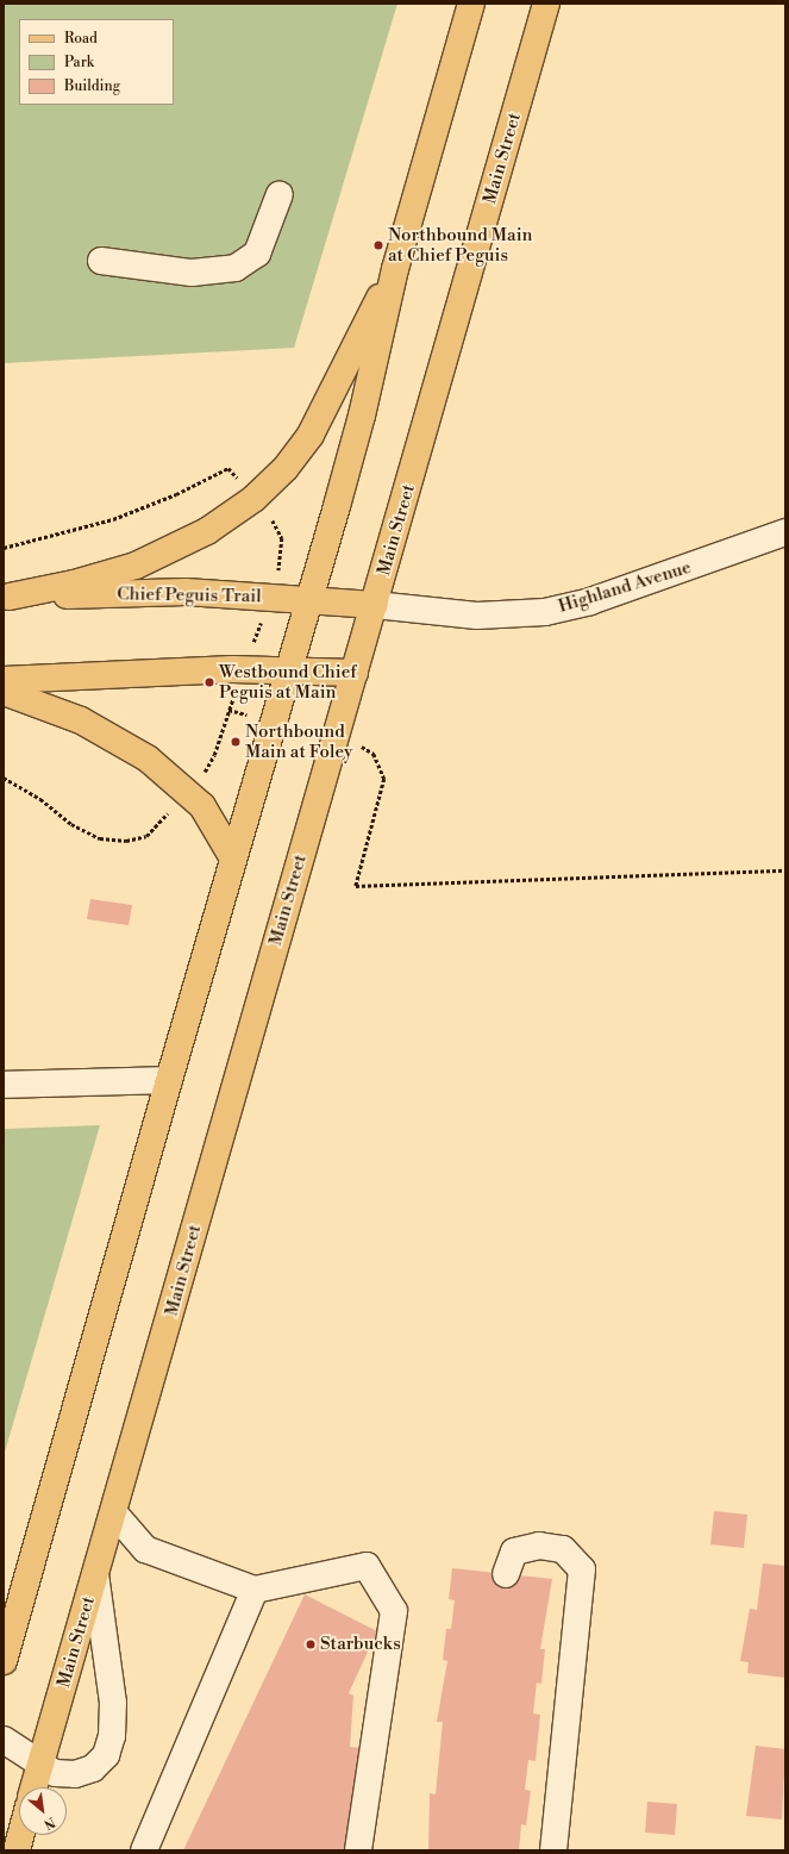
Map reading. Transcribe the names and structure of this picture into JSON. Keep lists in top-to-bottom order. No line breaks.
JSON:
{"streets":{"main road":["Main Street","Chief Peguis Trail"],"street":["Highland Avenue"]},"crossings":[["Main Street","Highland Avenue"],["Main Street","Chief Peguis Trail"],["Highland Avenue","Chief Peguis Trail"]],"places":["Northbound Main at Chief Peguis","Westbound Chief Peguis at Main","Northbound Main at Foley","Starbucks"],"legend":["Road","Park","Building"],"north":"bottom right"}
